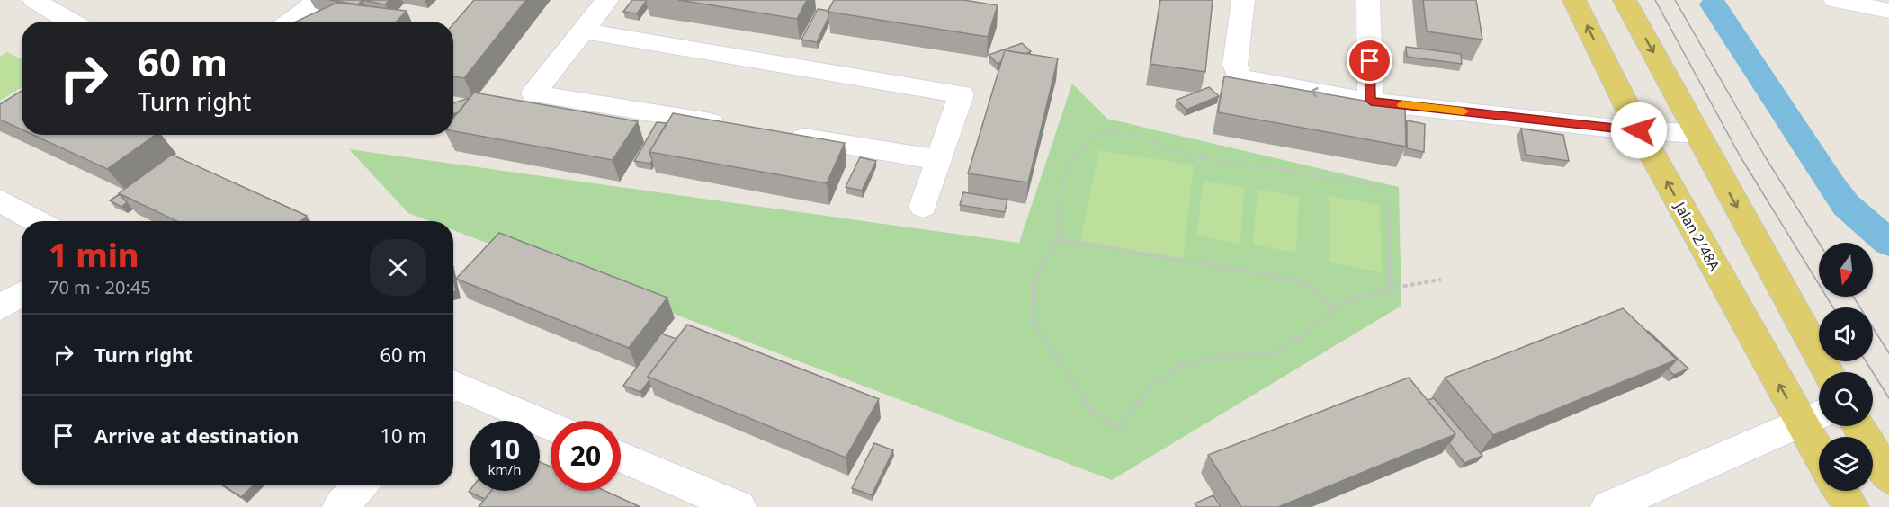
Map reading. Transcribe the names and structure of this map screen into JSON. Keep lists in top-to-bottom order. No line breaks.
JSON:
{"streets":{"main road":["Jalan 2/48A"]},"north":"bottom","page":{"turn":["60 m","Turn right"],"heading":["1 min","70 m · 20:45"],"list":[{"name":"Turn right","value":"60 m"},{"name":"Arrive at destination","value":"10 m"}],"speed":"10 km/h","limit":"20"}}
